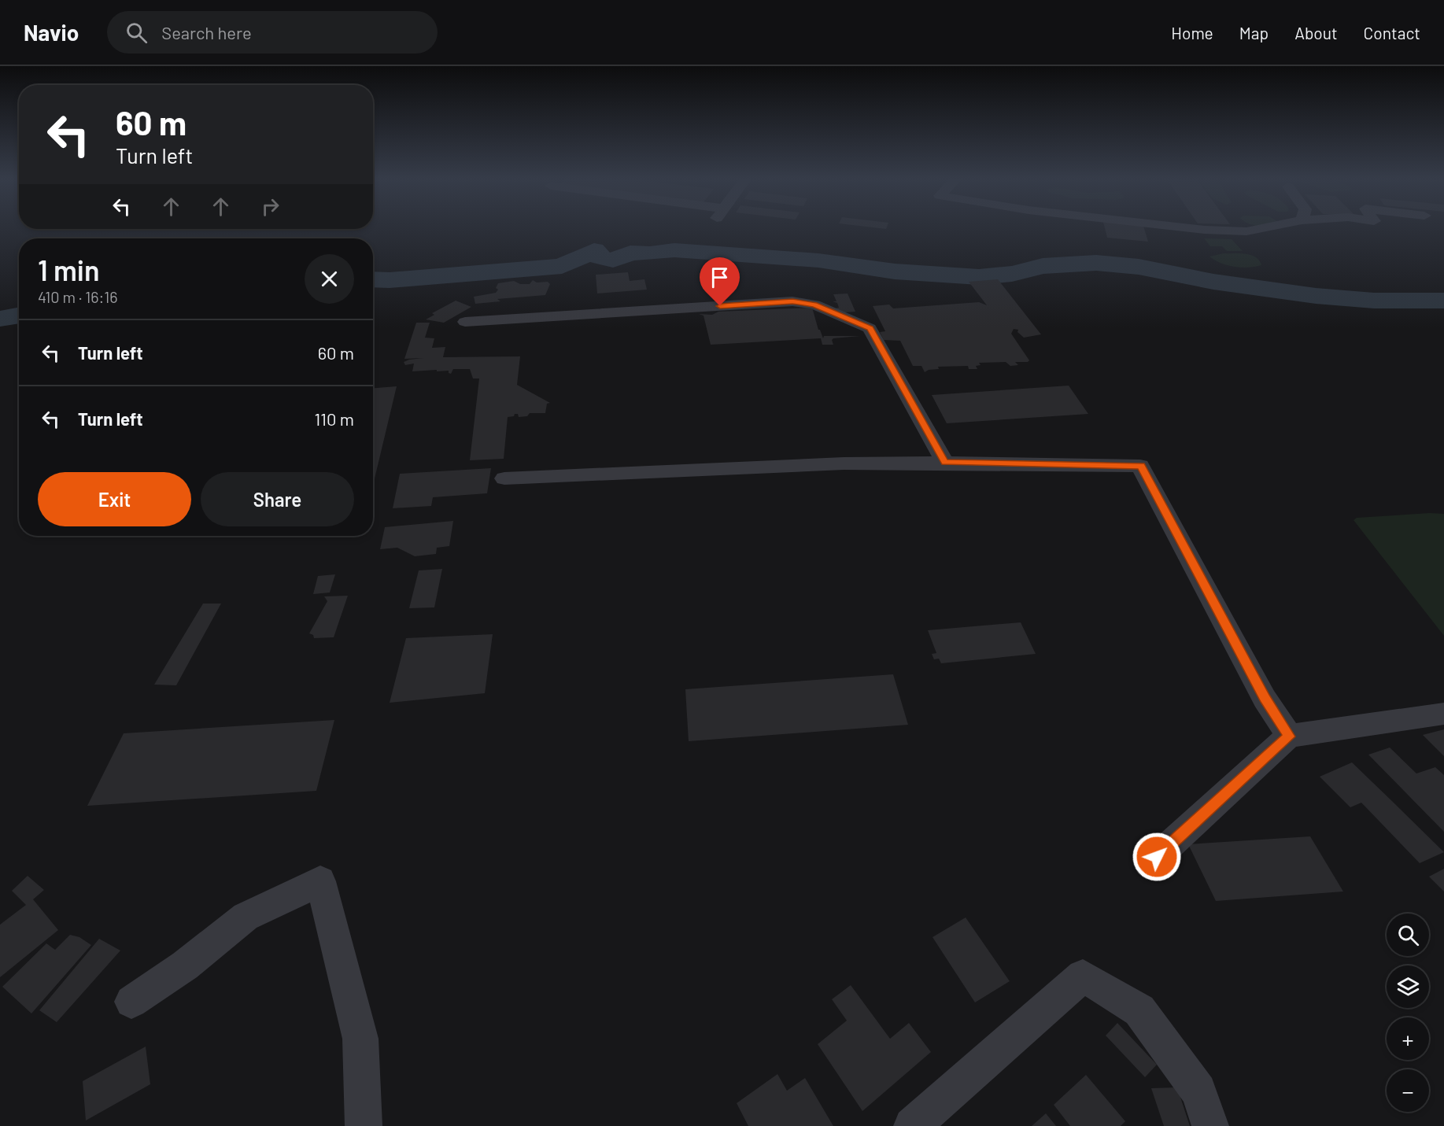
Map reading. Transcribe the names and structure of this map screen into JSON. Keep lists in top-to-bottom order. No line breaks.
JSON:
{"page":{"header":"Navio","search":"Search here","nav":["Home","Map","About","Contact"],"turn":["60 m","Turn left"],"heading":["1 min","410 m · 16:16"],"list":[{"name":"Turn left","value":"60 m"},{"name":"Turn left","value":"110 m"}],"buttons":["Exit","Share"],"map_buttons":["+","−"]}}
